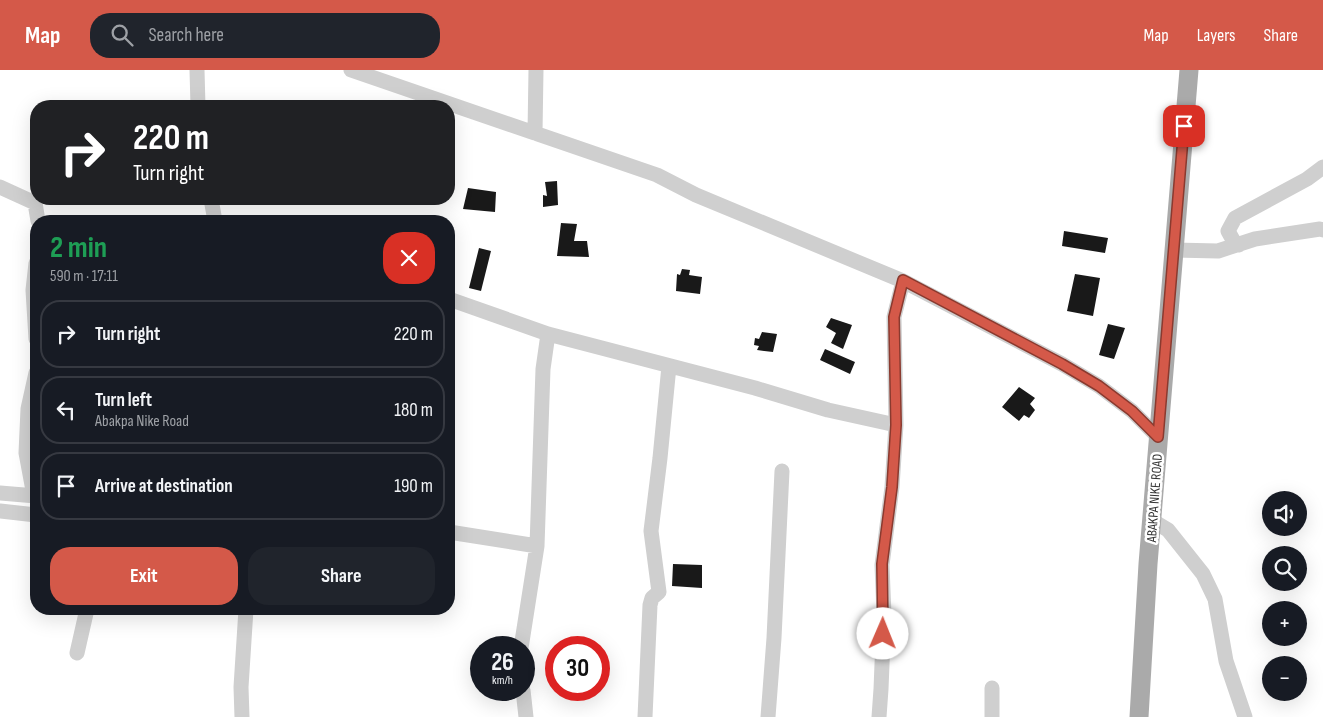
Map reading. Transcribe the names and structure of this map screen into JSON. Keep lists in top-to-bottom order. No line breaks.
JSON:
{"streets":{"main road":["ABAKPA NIKE ROAD"]},"page":{"header":"Map","search":"Search here","nav":["Map","Layers","Share"],"turn":["220 m","Turn right"],"heading":["2 min","590 m · 17:11"],"list":[{"name":"Turn right","value":"220 m"},{"name":"Turn left","note":"Abakpa Nike Road","value":"180 m"},{"name":"Arrive at destination","value":"190 m"}],"map_buttons":["+","−"],"buttons":["Exit","Share"],"speed":"26 km/h","limit":"30"}}
